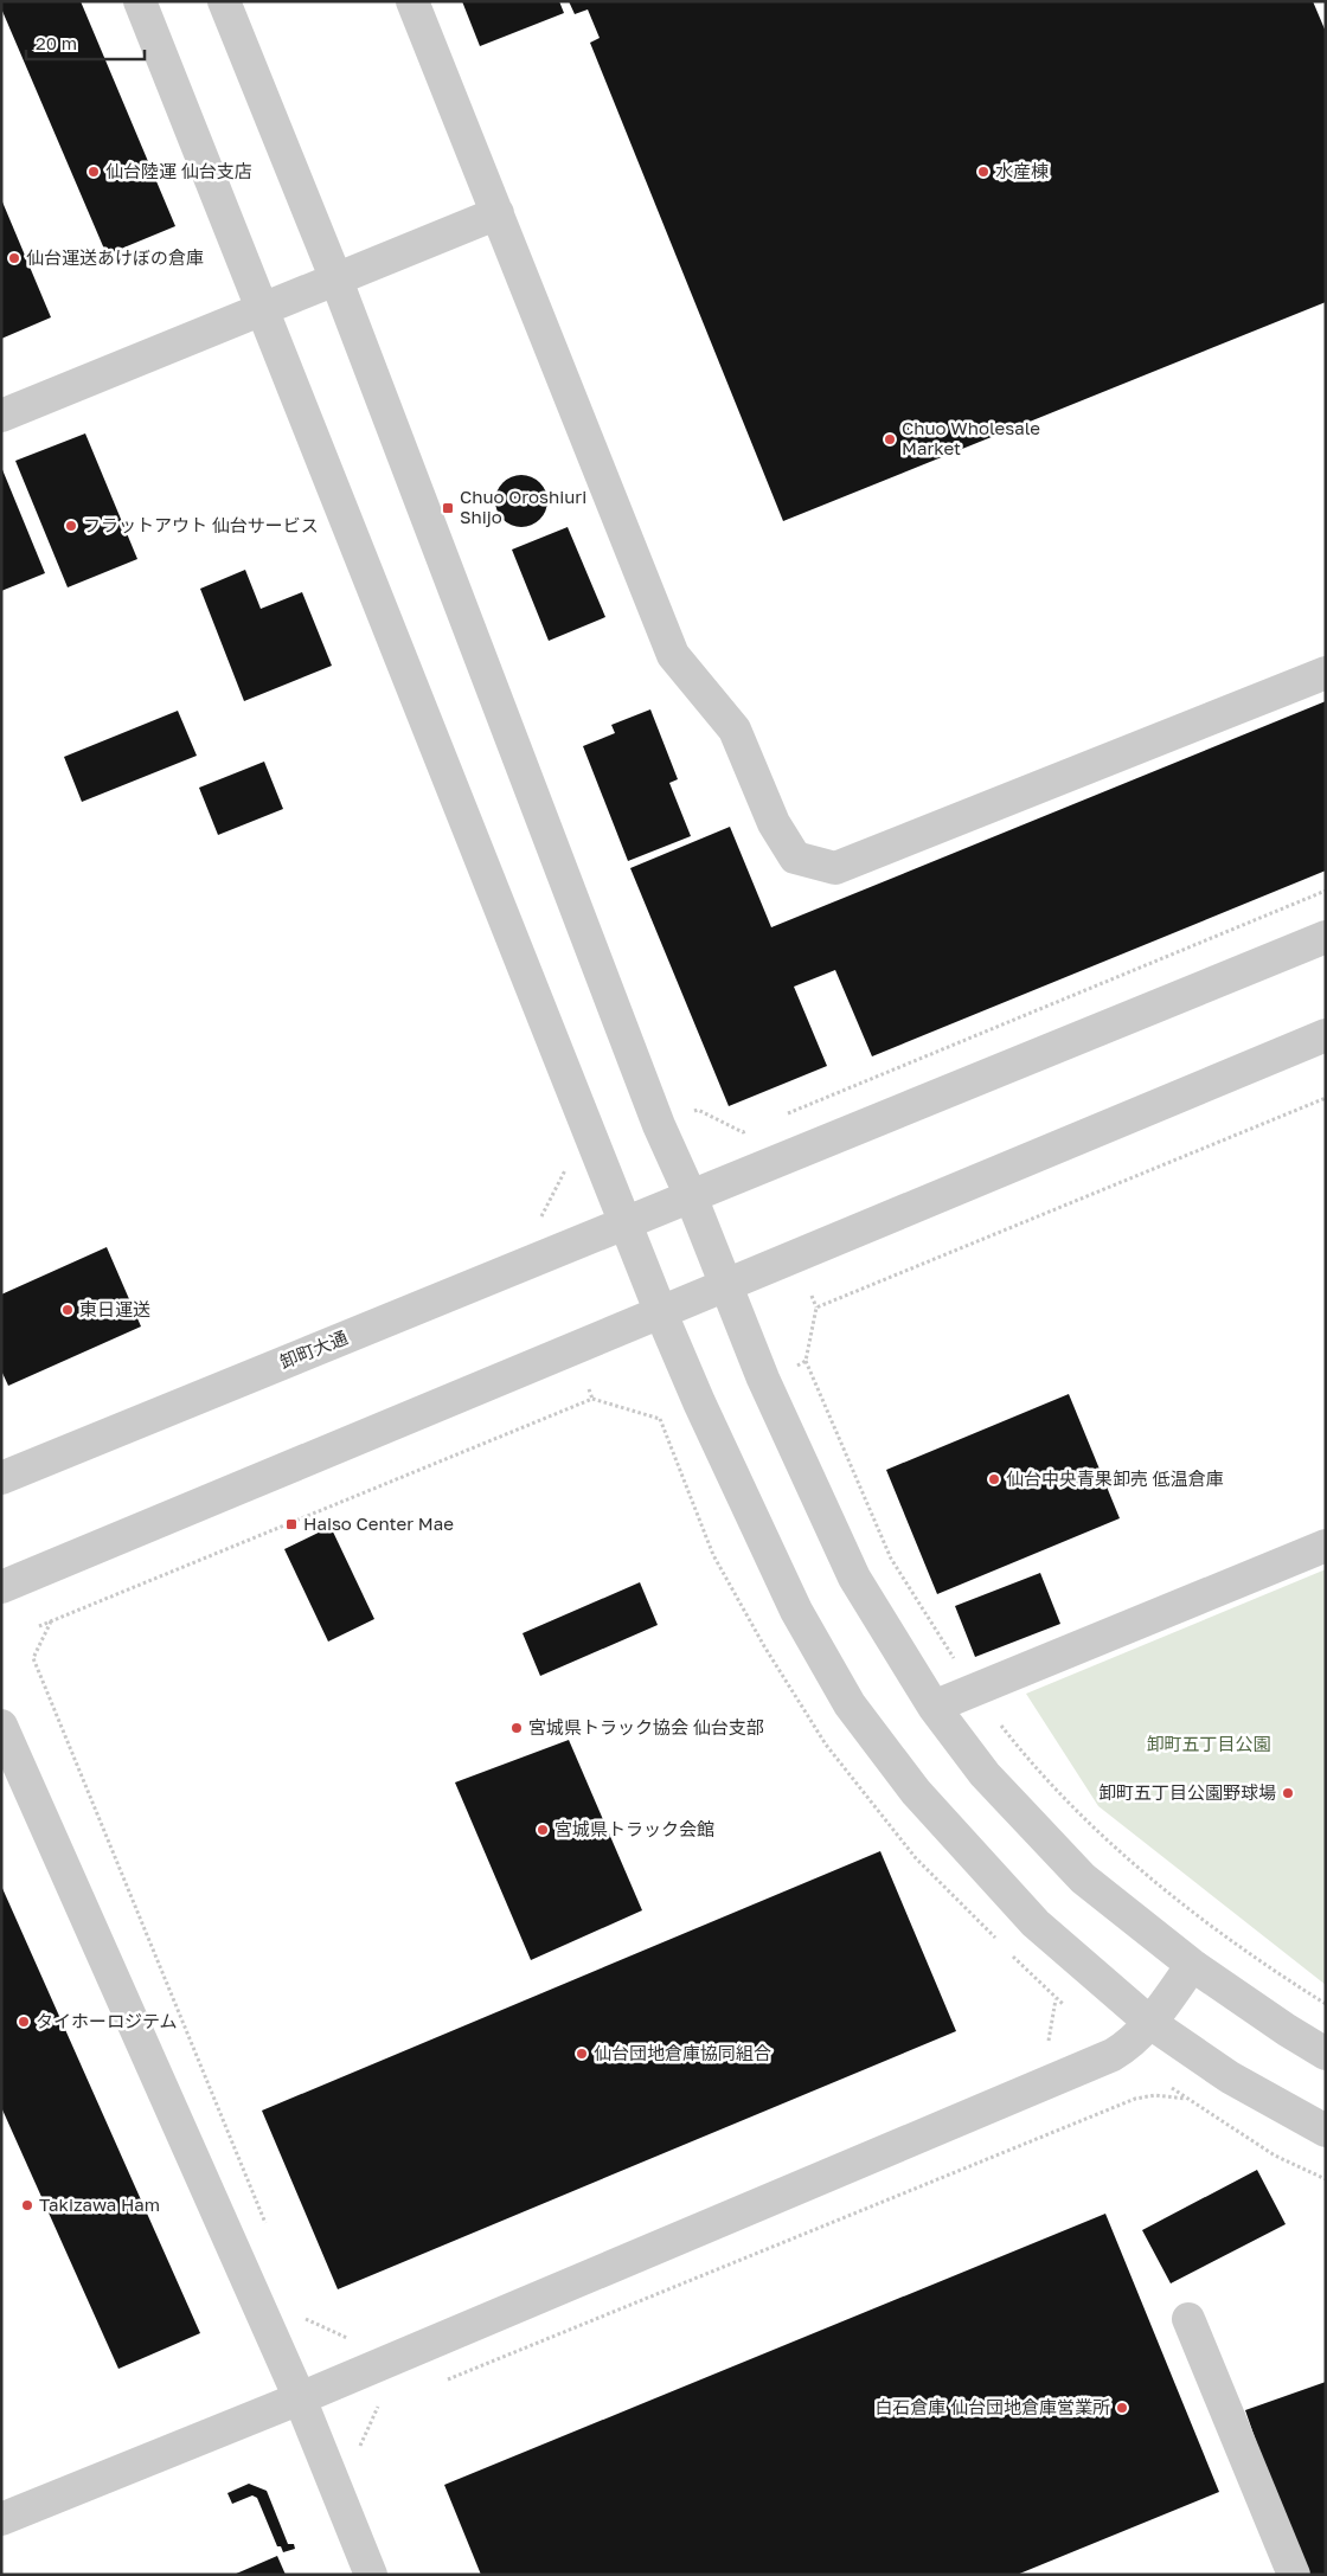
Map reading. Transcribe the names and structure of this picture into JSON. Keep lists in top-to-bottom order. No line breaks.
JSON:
{"streets":{"street":["卸町大通"]},"parks":["卸町五丁目公園"],"places":{"other":["仙台陸運 仙台支店","水産棟","仙台運送あけぼの倉庫","Chuo Wholesale Market","フラットアウト 仙台サービス","東日運送","仙台中央青果卸売 低温倉庫","宮城県トラック協会 仙台支部","卸町五丁目公園野球場","宮城県トラック会館","タイホーロジテム","仙台団地倉庫協同組合","Takizawa Ham","白石倉庫 仙台団地倉庫営業所"],"transit":["Chuo Oroshiuri Shijo","Haiso Center Mae"]},"scale_bar":"20 m"}
